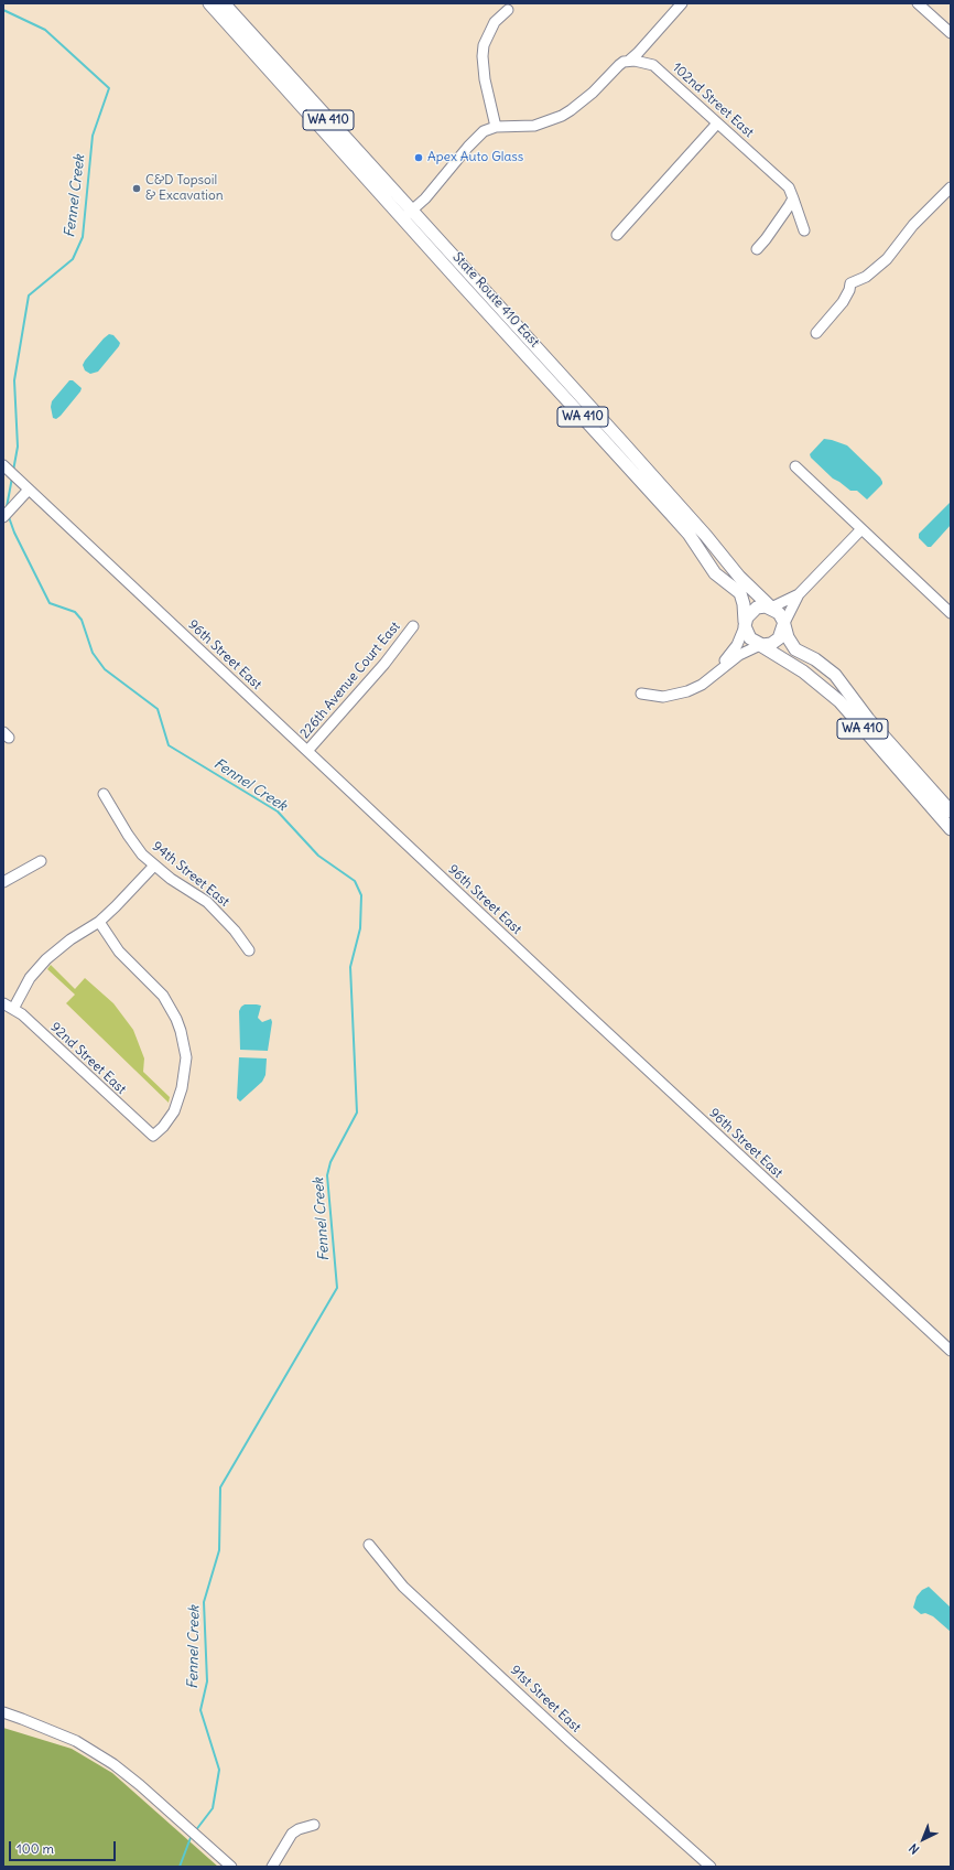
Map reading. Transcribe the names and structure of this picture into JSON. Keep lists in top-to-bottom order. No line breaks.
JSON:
{"streets":{"main road":["WA 410","State Route 410 East"],"street":["102nd Street East","96th Street East","226th Avenue Court East","94th Street East","92nd Street East","91st Street East"]},"crossings":[["WA 410","State Route 410 East"],["96th Street East","226th Avenue Court East"]],"water":["Fennel Creek"],"places":["Apex Auto Glass","C&D Topsoil & Excavation"],"scale_bar":"100 m","north":"bottom left"}
